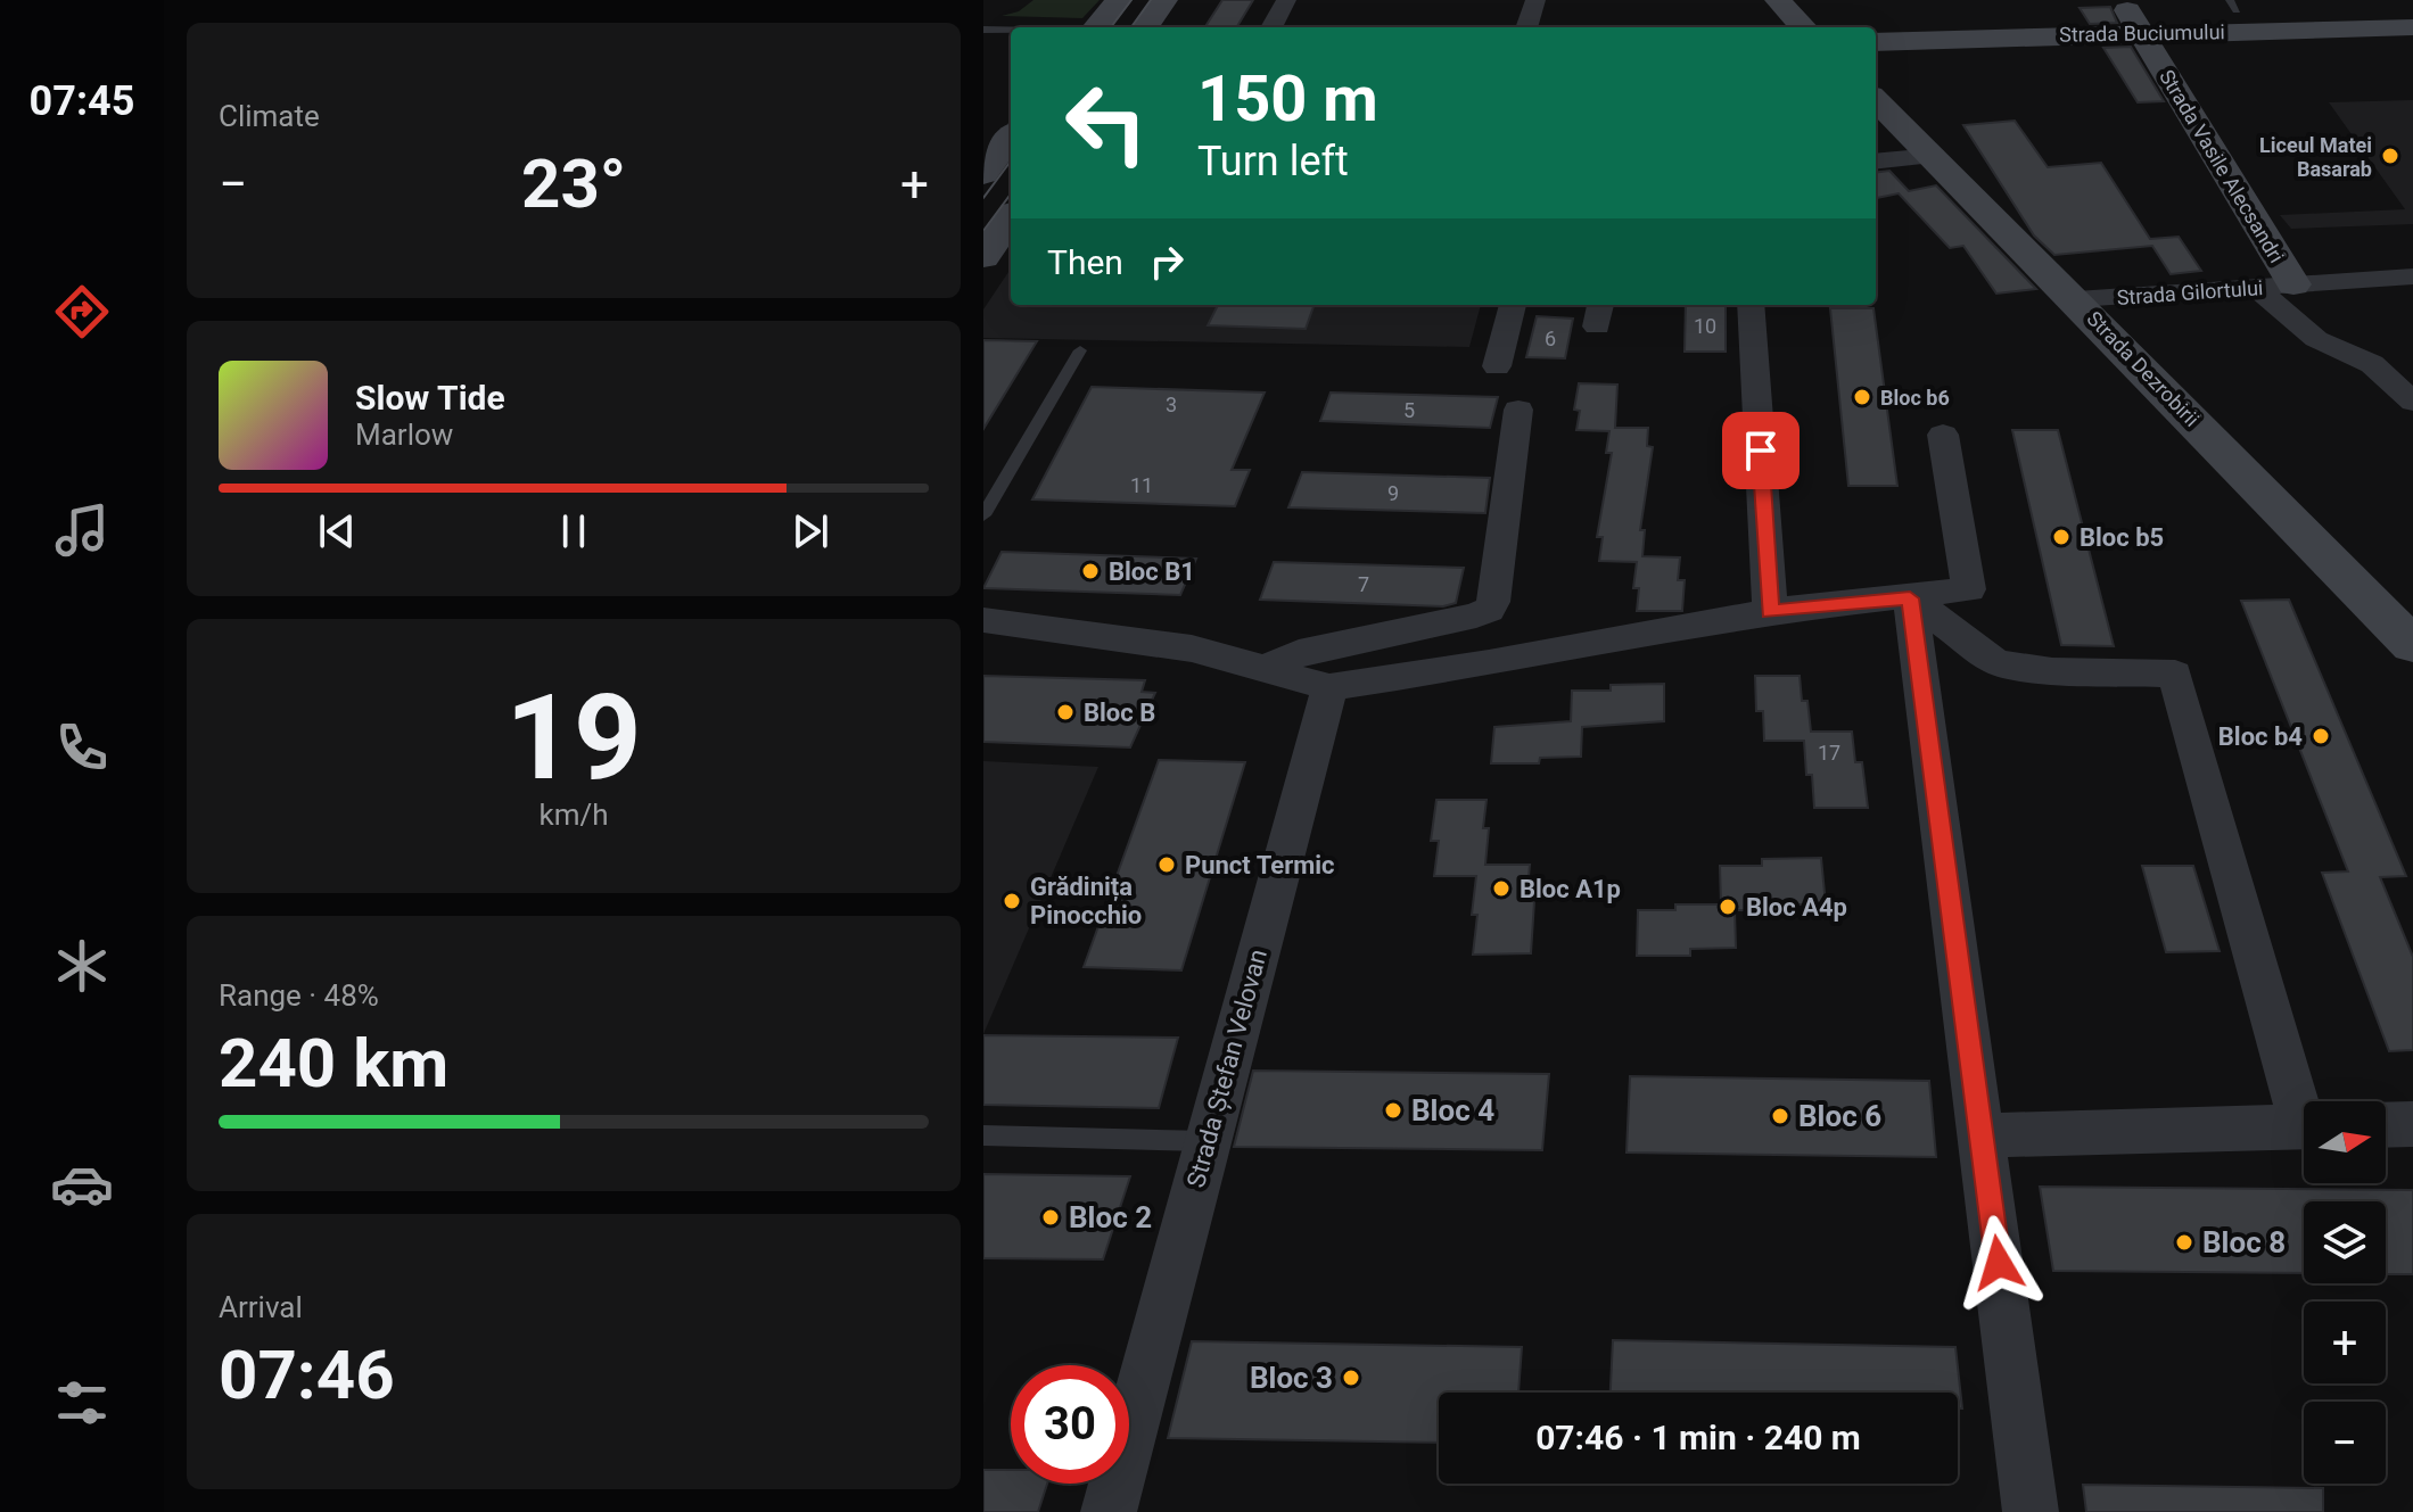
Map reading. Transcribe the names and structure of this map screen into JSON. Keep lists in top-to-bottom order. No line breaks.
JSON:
{"streets":{"street":["Strada Buciumului","Strada Vasile Alecsandri","Strada Gilortului","Strada Dezrobirii","Strada Ștefan Velovan"]},"crossings":[["Strada Buciumului","Strada Vasile Alecsandri"],["Strada Vasile Alecsandri","Strada Gilortului"],["Strada Gilortului","Strada Dezrobirii"]],"places":["Liceul Matei Basarab","Bloc b6","Bloc b5","Bloc B1","Bloc B","Bloc b4","Punct Termic","Bloc A1p","Grădinița Pinocchio","Bloc A4p","Bloc 4","Bloc 6","Bloc 2","Bloc 8","Bloc 3"],"house_numbers":["10","6","3","5","11","9","7","17"],"north":"right","page":{"tabs":"07:45","tile":["Climate",["19","km/h"],["Range · 48%","240 km"],["Arrival","07:46"]],"turn":["150 m","Turn left"],"heat":["−","23°","+"],"then":"Then","song":["Slow Tide","Marlow"],"map_buttons":["+","−"],"limit":"30","trip":"07:46 · 1 min · 240 m"}}
